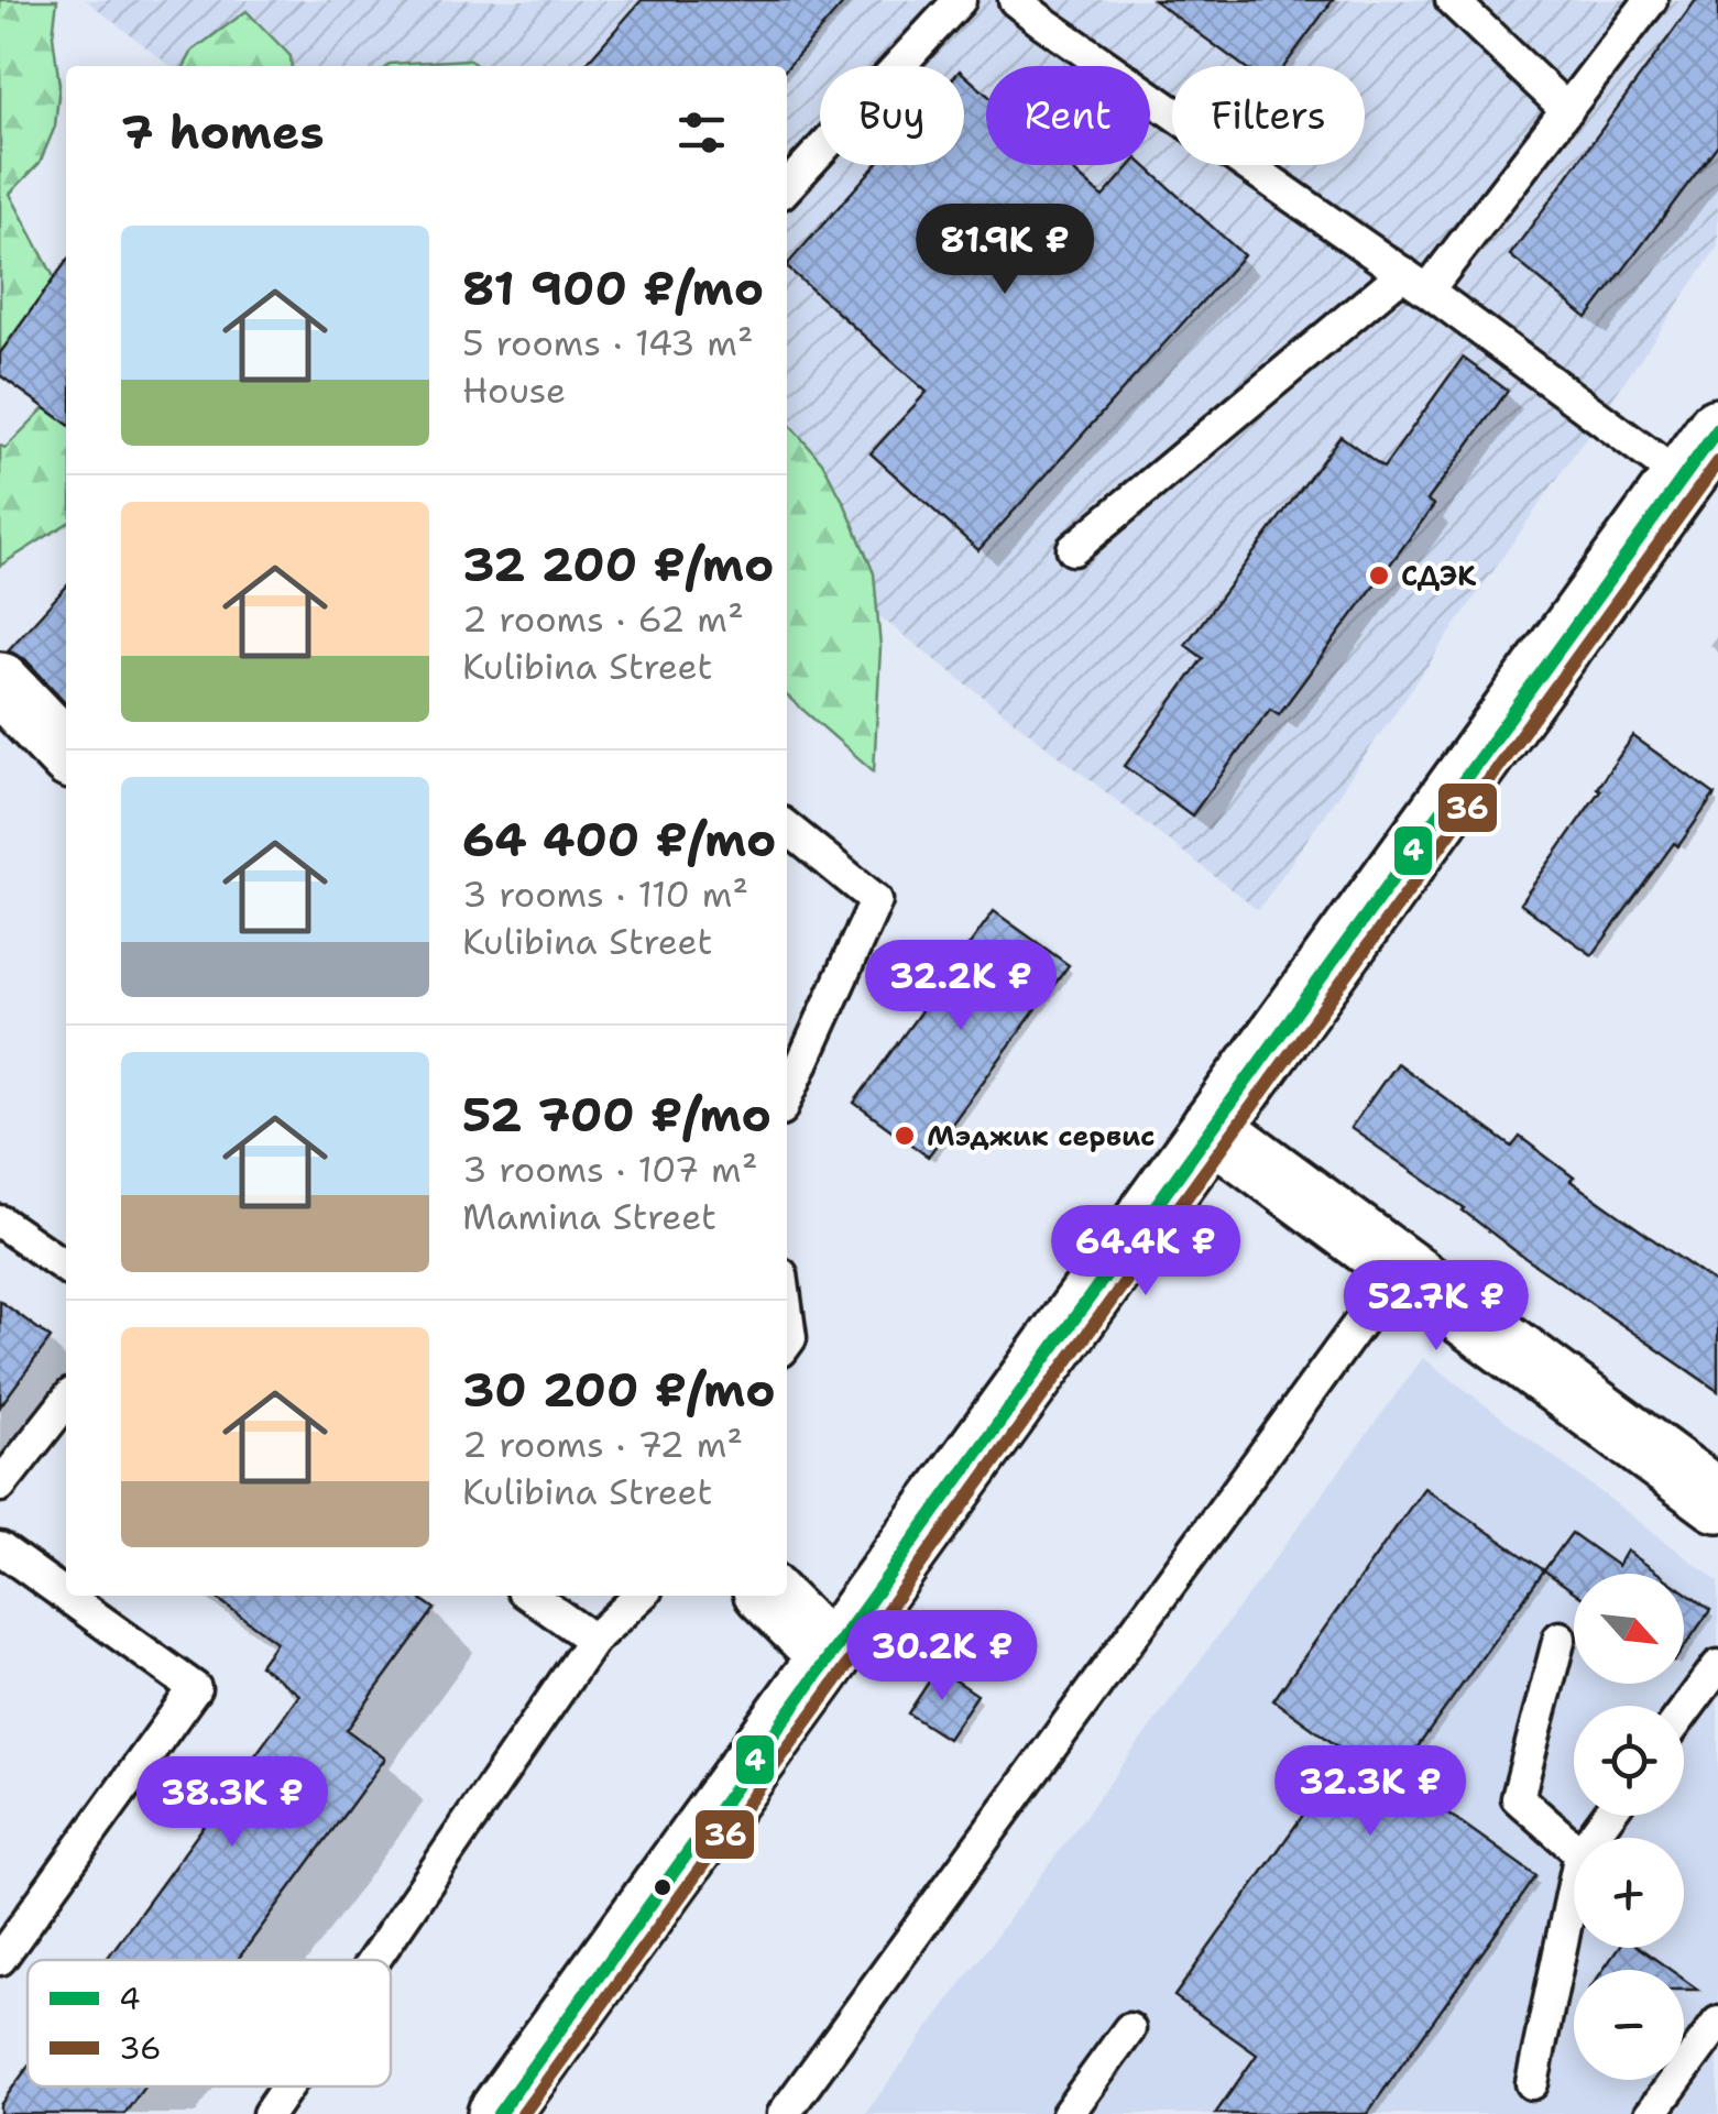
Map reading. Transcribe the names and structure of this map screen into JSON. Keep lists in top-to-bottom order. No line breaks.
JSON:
{"places":["СДЭК","Мэджик сервис"],"lines":["transit line 4","transit line 36"],"legend":["4","36"],"north":"bottom right","page":{"chip":["Buy","Rent","Filters"],"heading":"7 homes","list":[{"name":"81 900 ₽/mo","note":"5 rooms · 143 m² · House"},{"name":"32 200 ₽/mo","note":"2 rooms · 62 m² · Kulibina Street"},{"name":"64 400 ₽/mo","note":"3 rooms · 110 m² · Kulibina Street"},{"name":"52 700 ₽/mo","note":"3 rooms · 107 m² · Mamina Street"},{"name":"30 200 ₽/mo","note":"2 rooms · 72 m² · Kulibina Street"}],"price":["81.9K ₽","32.2K ₽","64.4K ₽","52.7K ₽","30.2K ₽","32.3K ₽","38.3K ₽"],"map_buttons":["+","−"]}}
